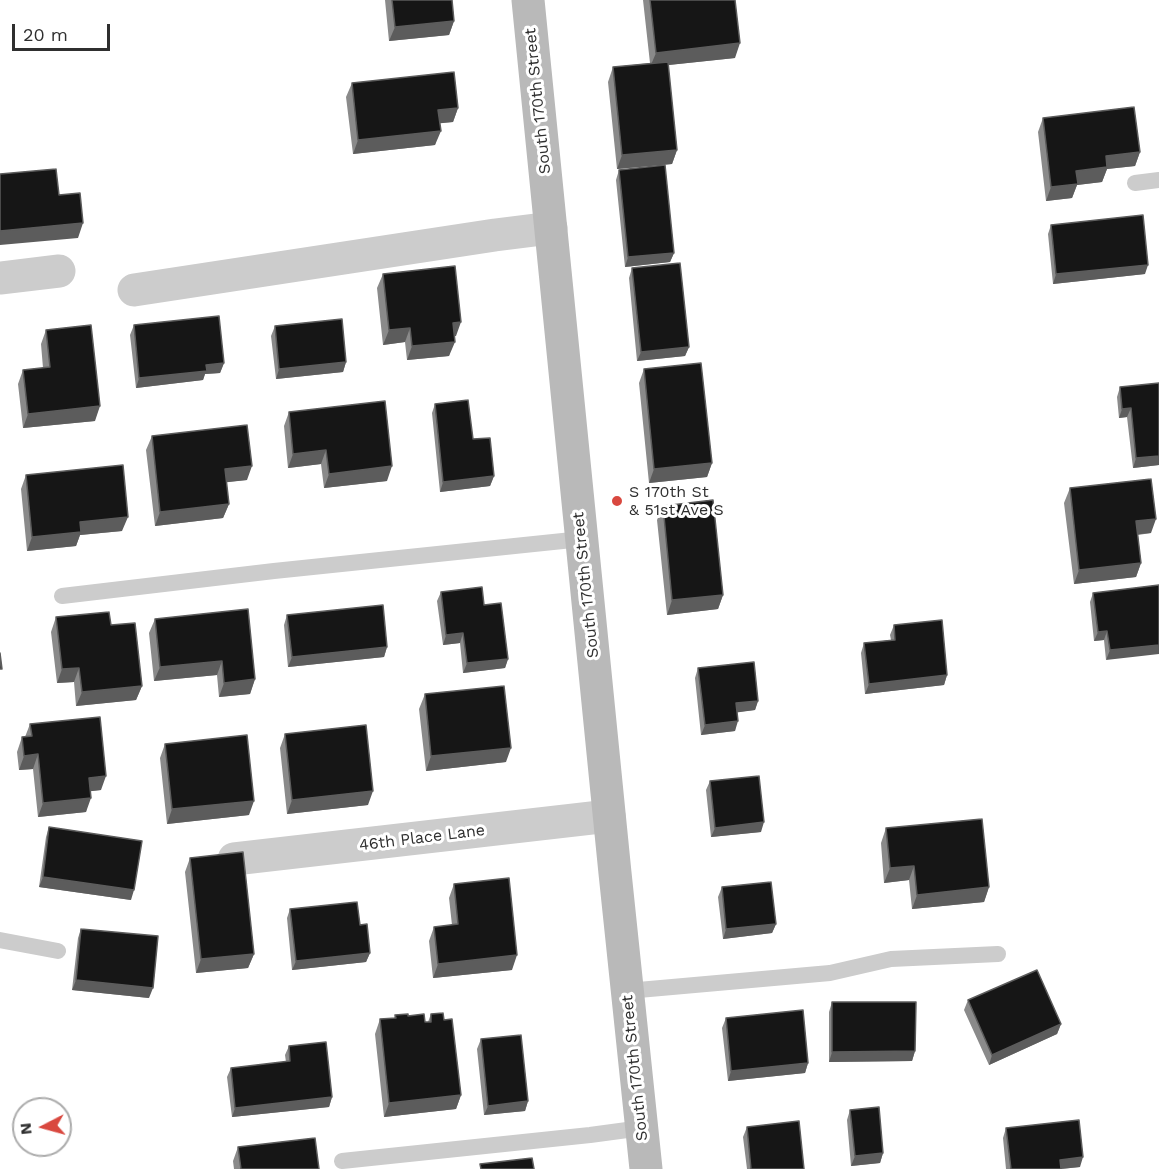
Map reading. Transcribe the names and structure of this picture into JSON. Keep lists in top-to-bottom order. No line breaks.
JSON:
{"streets":{"street":["South 170th Street","46th Place Lane"]},"crossings":[["South 170th Street","46th Place Lane"]],"places":["S 170th St & 51st Ave S"],"scale_bar":"20 m","north":"left"}
